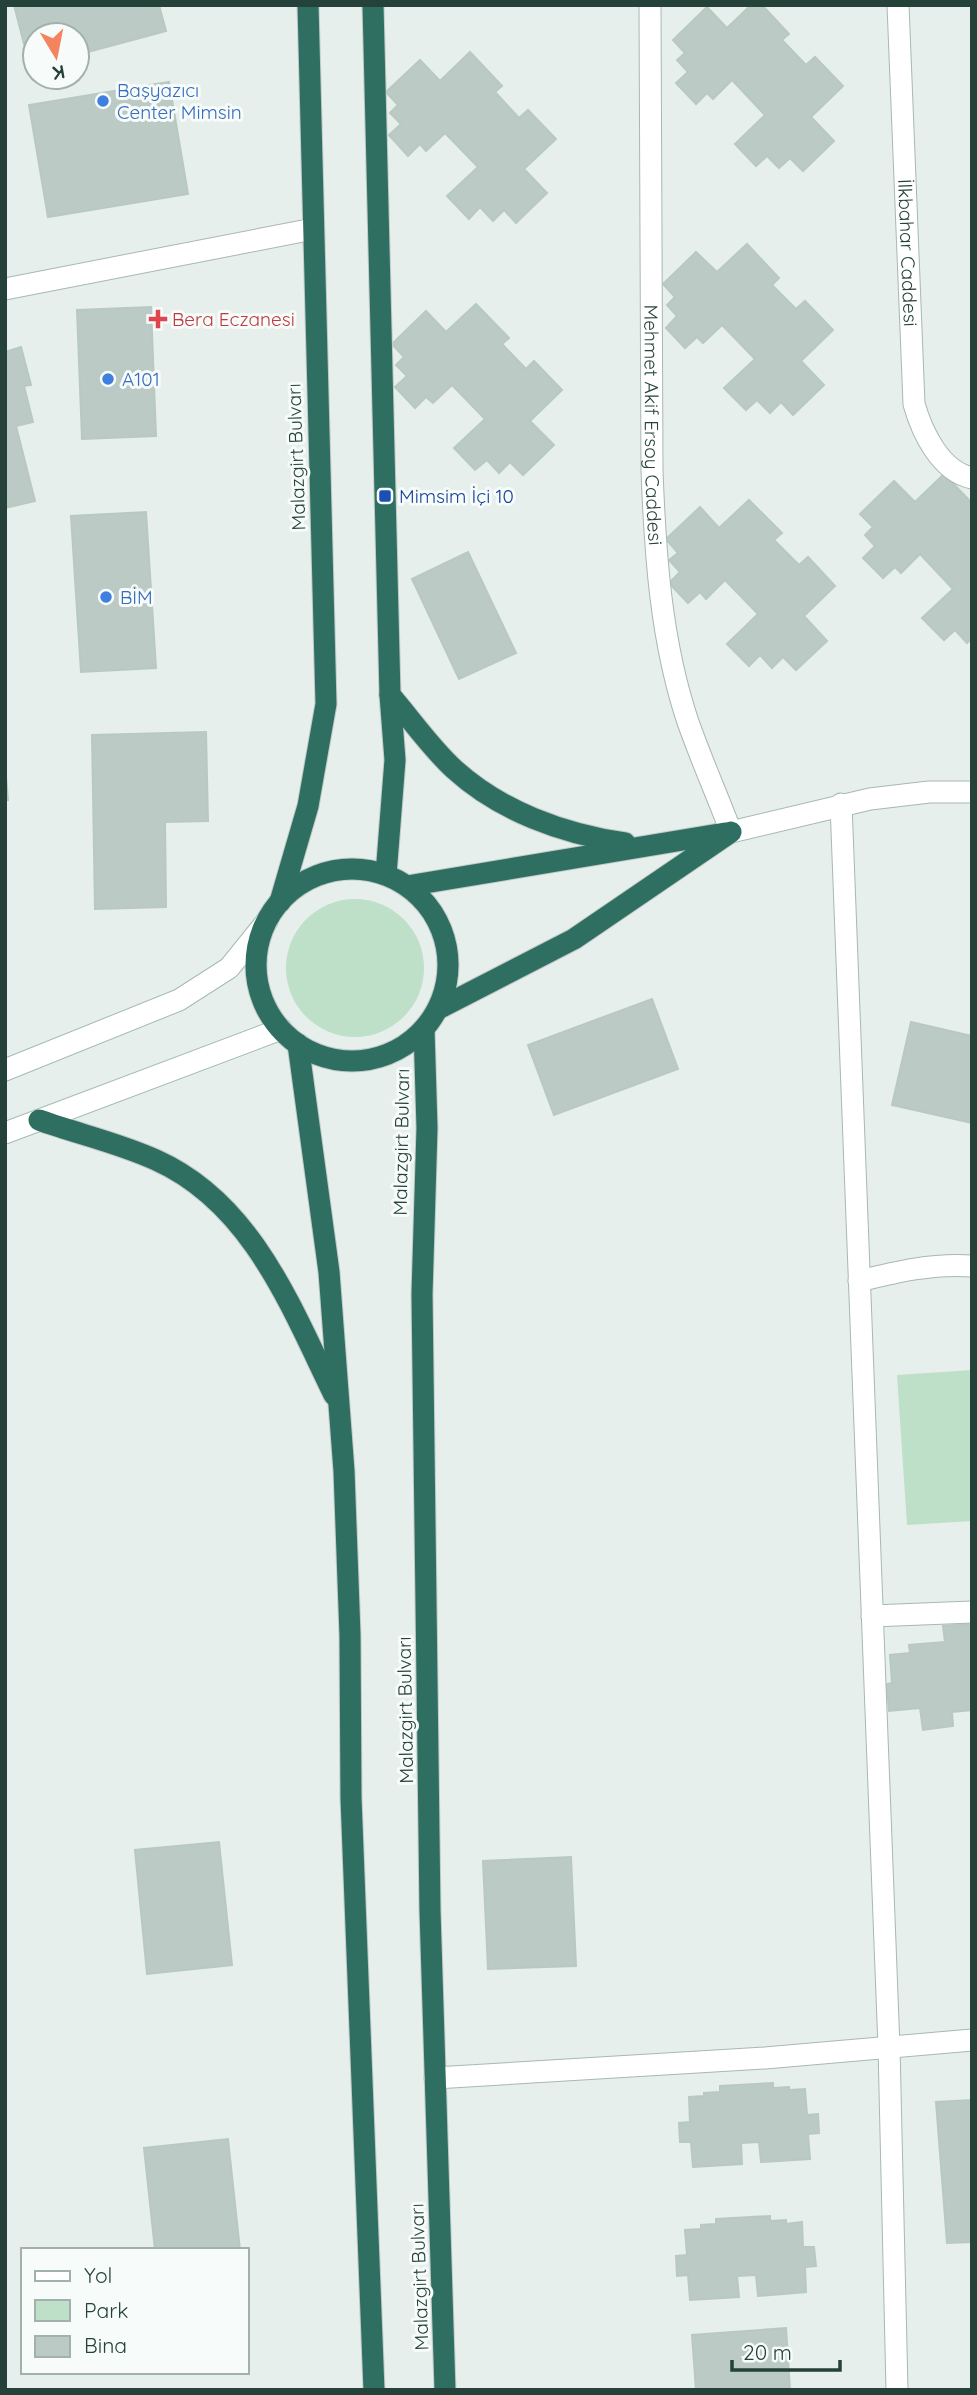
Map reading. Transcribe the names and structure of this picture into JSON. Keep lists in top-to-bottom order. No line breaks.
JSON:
{"streets":{"highway":["Malazgirt Bulvarı"],"street":["İlkbahar Caddesi","Mehmet Akif Ersoy Caddesi"]},"places":{"other":["Başyazıcı Center Mimsin","A101","BİM"],"health":["Bera Eczanesi"],"transit":["Mimsim İçi 10"]},"legend":["Yol","Park","Bina"],"scale_bar":"20 m","north":"bottom"}
